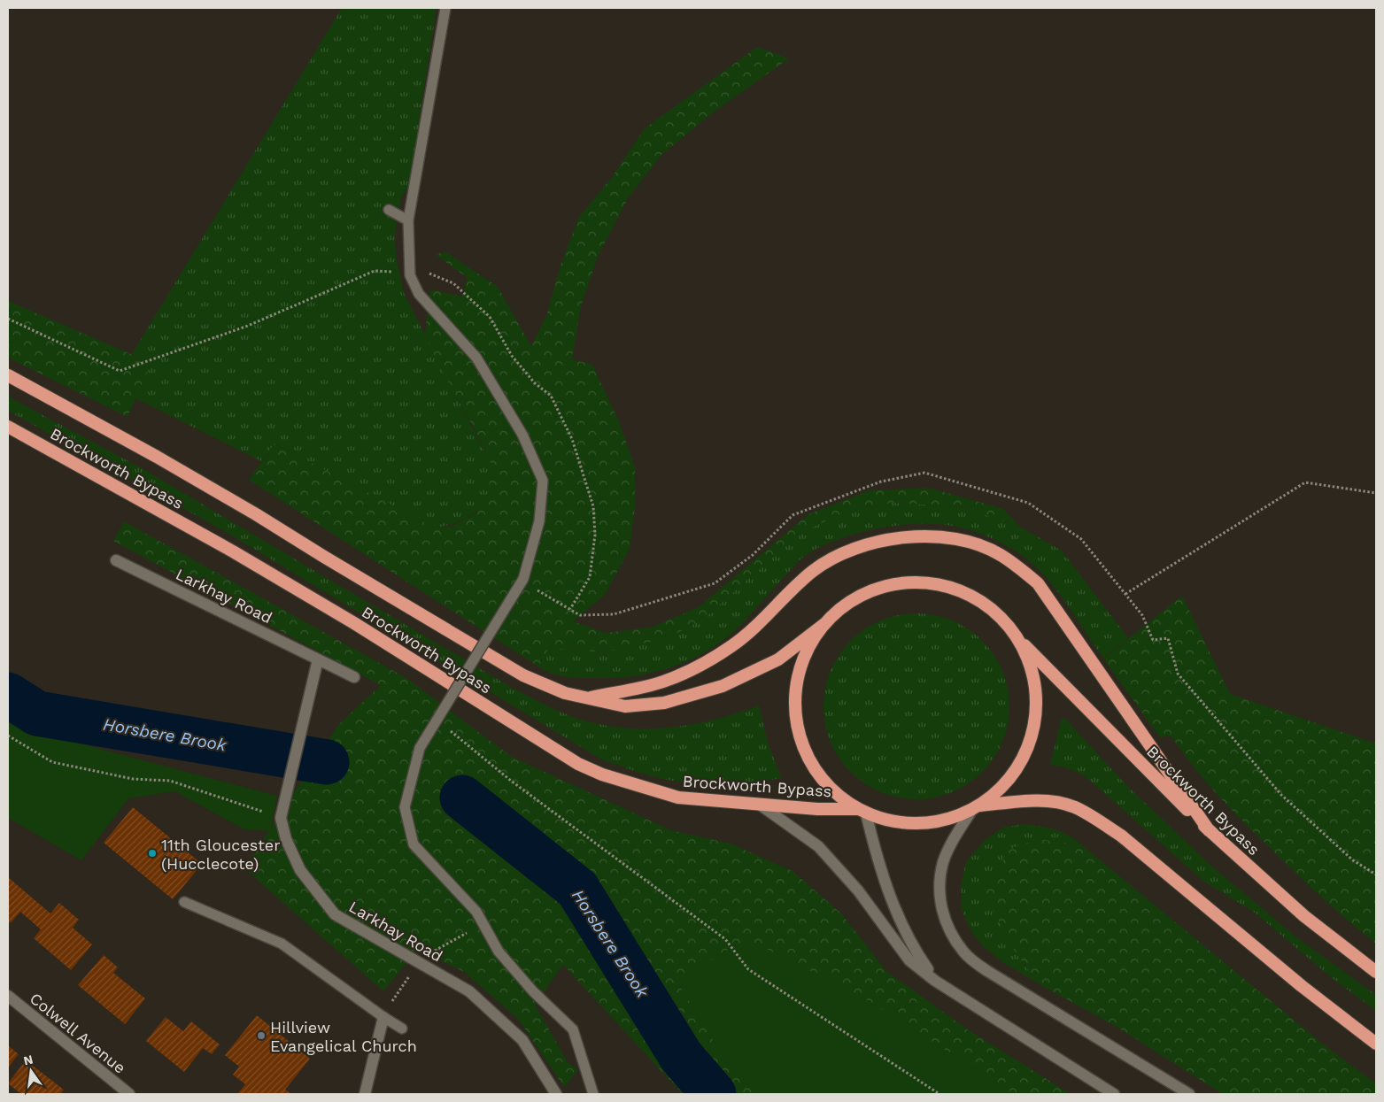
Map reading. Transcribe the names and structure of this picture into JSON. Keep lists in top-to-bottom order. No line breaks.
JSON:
{"streets":{"highway":["Brockworth Bypass"],"street":["Larkhay Road","Colwell Avenue"]},"water":["Horsbere Brook"],"places":["11th Gloucester (Hucclecote)","Hillview Evangelical Church"],"north":"top"}
